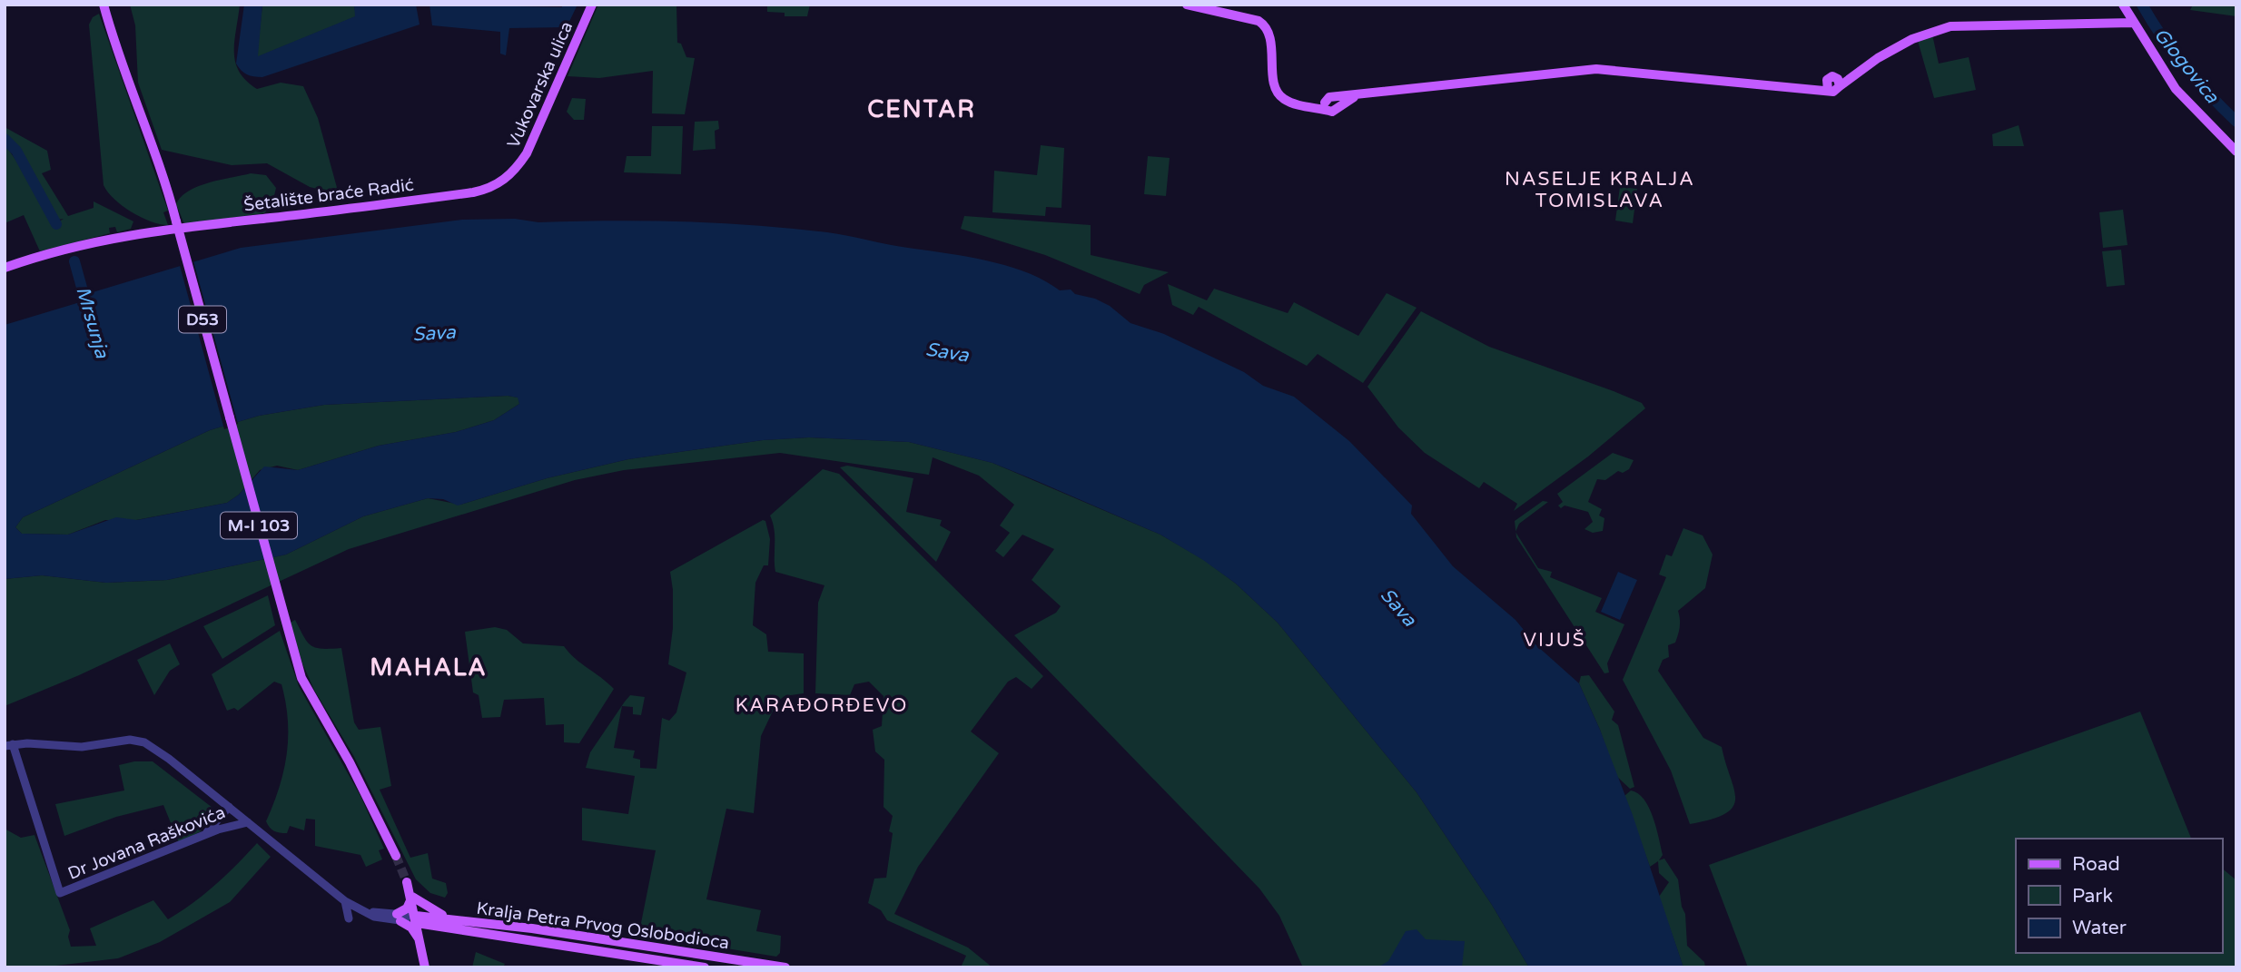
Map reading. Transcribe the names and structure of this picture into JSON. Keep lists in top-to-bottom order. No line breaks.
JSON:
{"streets":{"main road":["Vukovarska ulica","Šetalište braće Radić","D53","M-I 103","Kralja Petra Prvog Oslobodioca"],"street":["Dr Jovana Raškovića"]},"crossings":[["Vukovarska ulica","Šetalište braće Radić"],["D53","M-I 103"]],"districts":["CENTAR","NASELJE KRALJA TOMISLAVA","VIJUŠ","MAHALA","KARAĐORĐEVO"],"water":["Glogovica","Mrsunja","Sava"],"legend":["Road","Park","Water"]}
